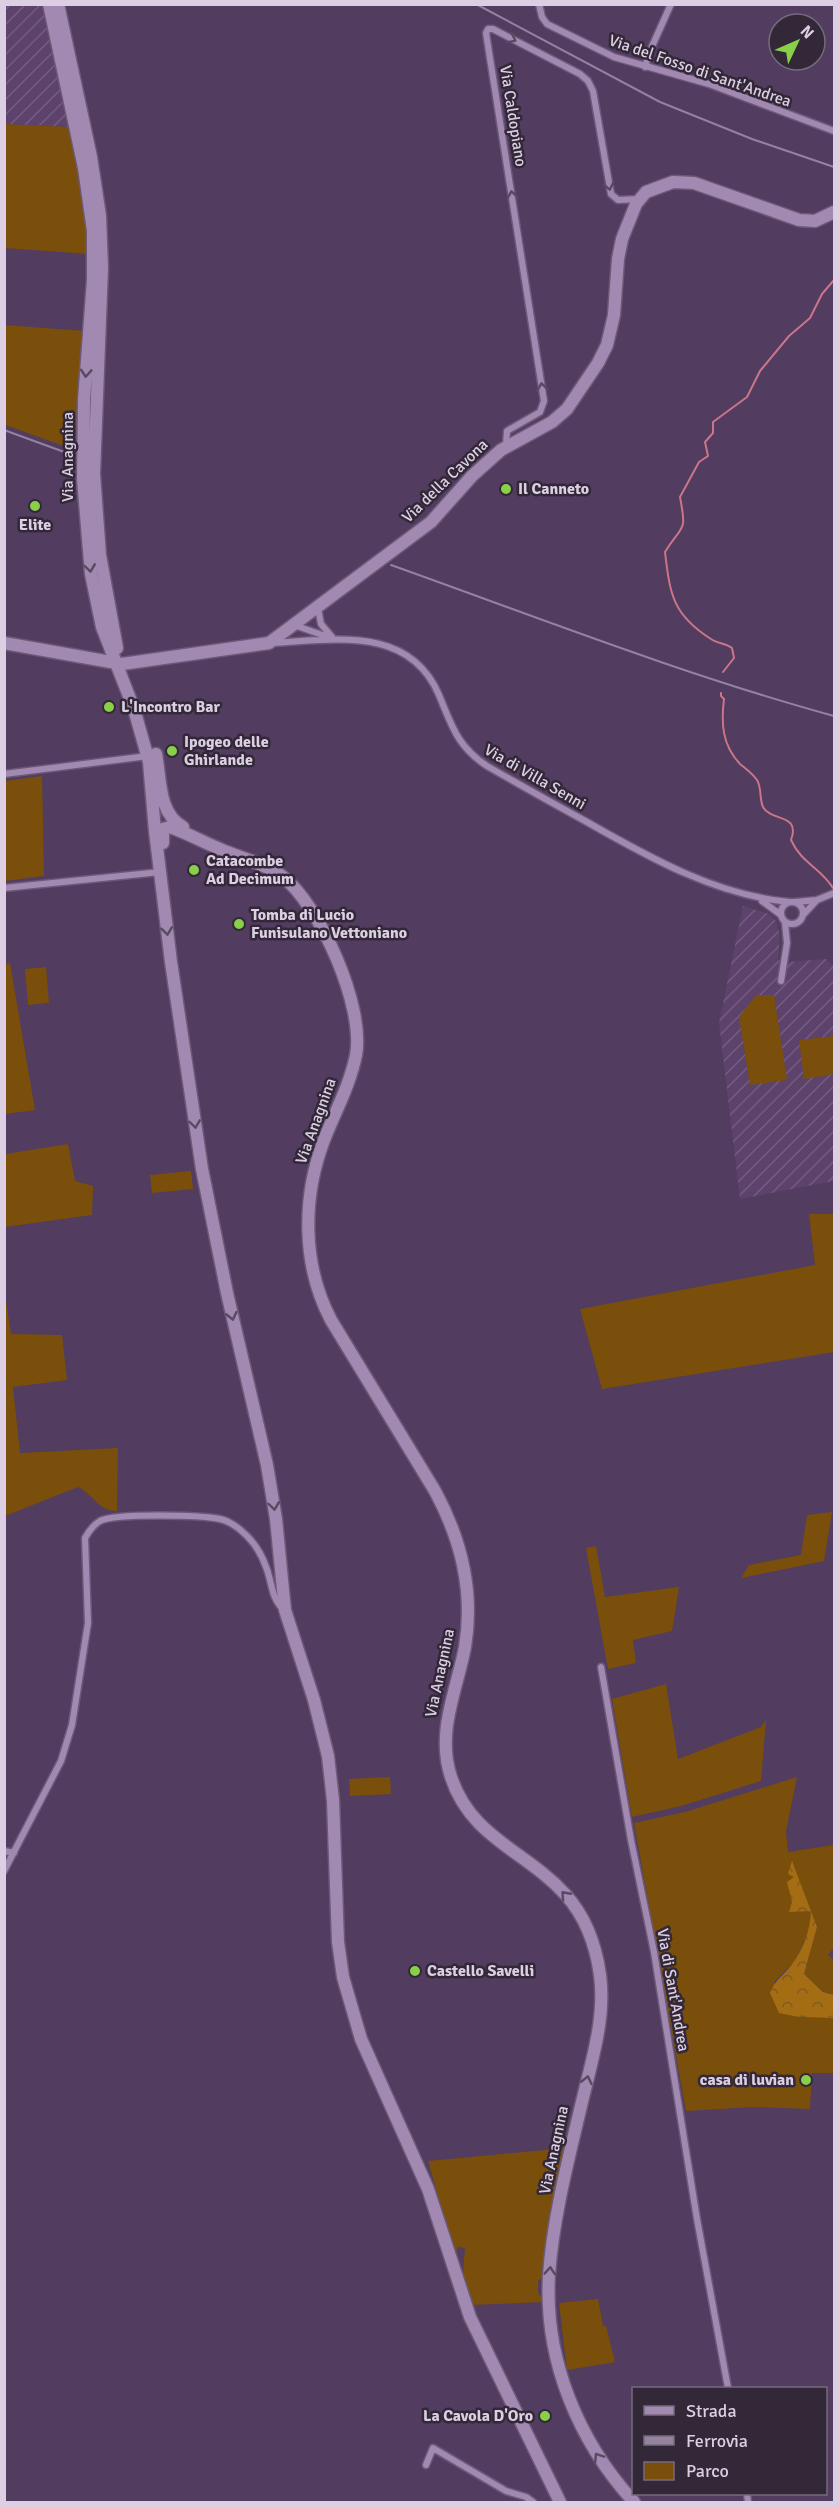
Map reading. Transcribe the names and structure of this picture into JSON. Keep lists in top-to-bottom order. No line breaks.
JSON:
{"streets":{"main road":["Via Anagnina","Via della Cavona"],"street":["Via del Fosso di Sant'Andrea","Via Caldopiano","Via di Villa Senni","Via di Sant'Andrea"]},"crossings":[["Via Caldopiano","Via della Cavona"],["Via Anagnina","Via della Cavona"],["Via della Cavona","Via di Villa Senni"]],"places":["Il Canneto","Elite","L'Incontro Bar","Ipogeo delle Ghirlande","Catacombe Ad Decimum","Tomba di Lucio Funisulano Vettoniano","Castello Savelli","casa di luvian","La Cavola D'Oro"],"legend":["Strada","Ferrovia","Parco"],"north":"top right"}
